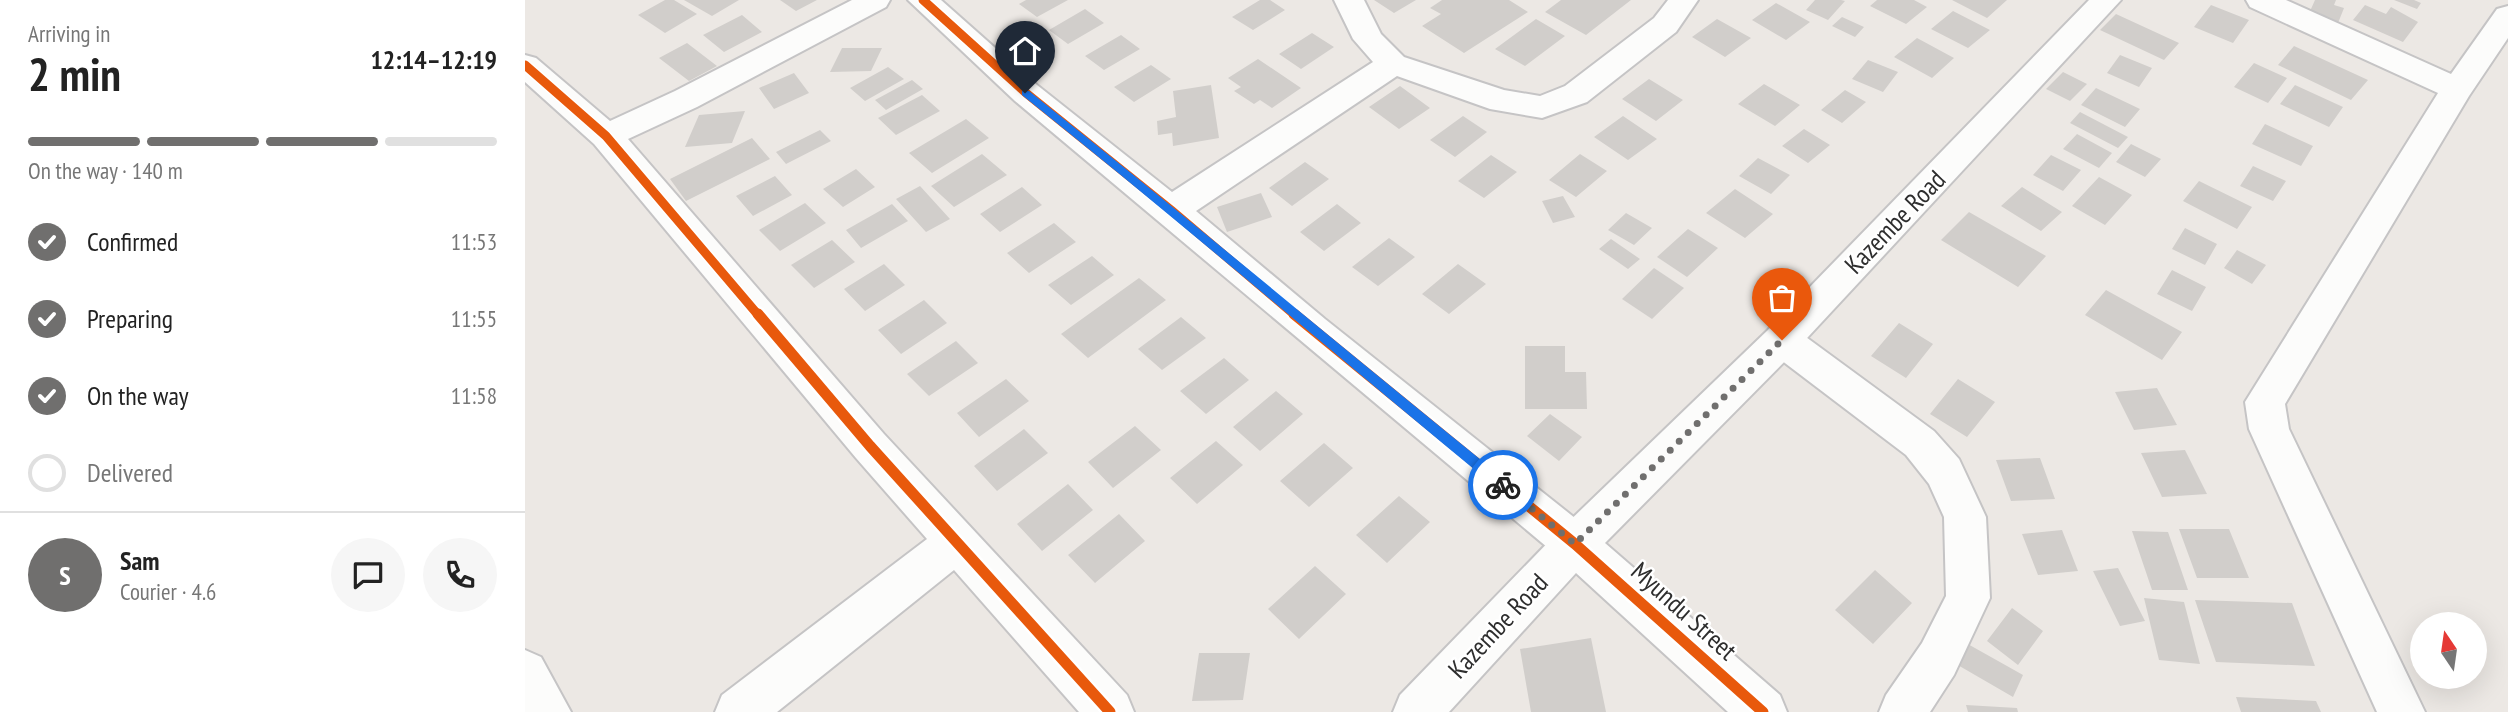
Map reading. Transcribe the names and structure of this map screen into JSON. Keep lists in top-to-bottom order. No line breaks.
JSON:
{"streets":{"street":["Kazembe Road","Myundu Street"]},"crossings":[["Kazembe Road","Myundu Street"]],"north":"top","page":{"heading":["2 min","Arriving in","12:14–12:19"],"panel":["Sam","Courier · 4.6"],"bar":"On the way · 140 m","list":[["Confirmed","11:53"],["Preparing","11:55"],["On the way","11:58"],"Delivered"],"round":"S"}}
